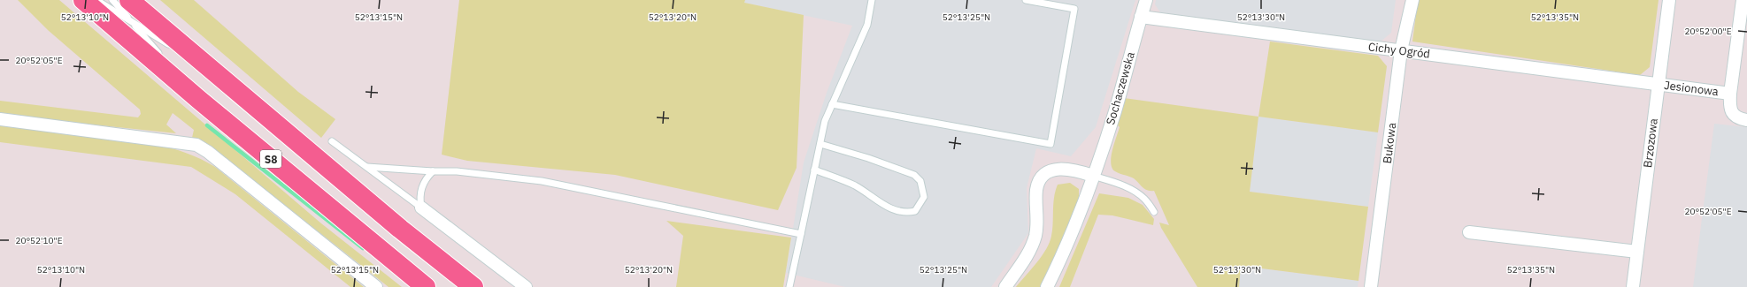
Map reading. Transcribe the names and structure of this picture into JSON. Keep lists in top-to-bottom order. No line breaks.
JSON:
{"streets":{"highway":["S8"],"street":["Cichy Ogród","Sochaczewska","Jesionowa","Bukowa","Brzozowa"]},"crossings":[["Cichy Ogród","Sochaczewska"],["Cichy Ogród","Jesionowa"],["Cichy Ogród","Bukowa"],["Cichy Ogród","Brzozowa"],["Jesionowa","Brzozowa"]],"coordinates":["52°13'10\"N","52°13'15\"N","52°13'20\"N","52°13'25\"N","52°13'30\"N","52°13'35\"N","20°52'00\"E","20°52'05\"E","20°52'10\"E"]}
